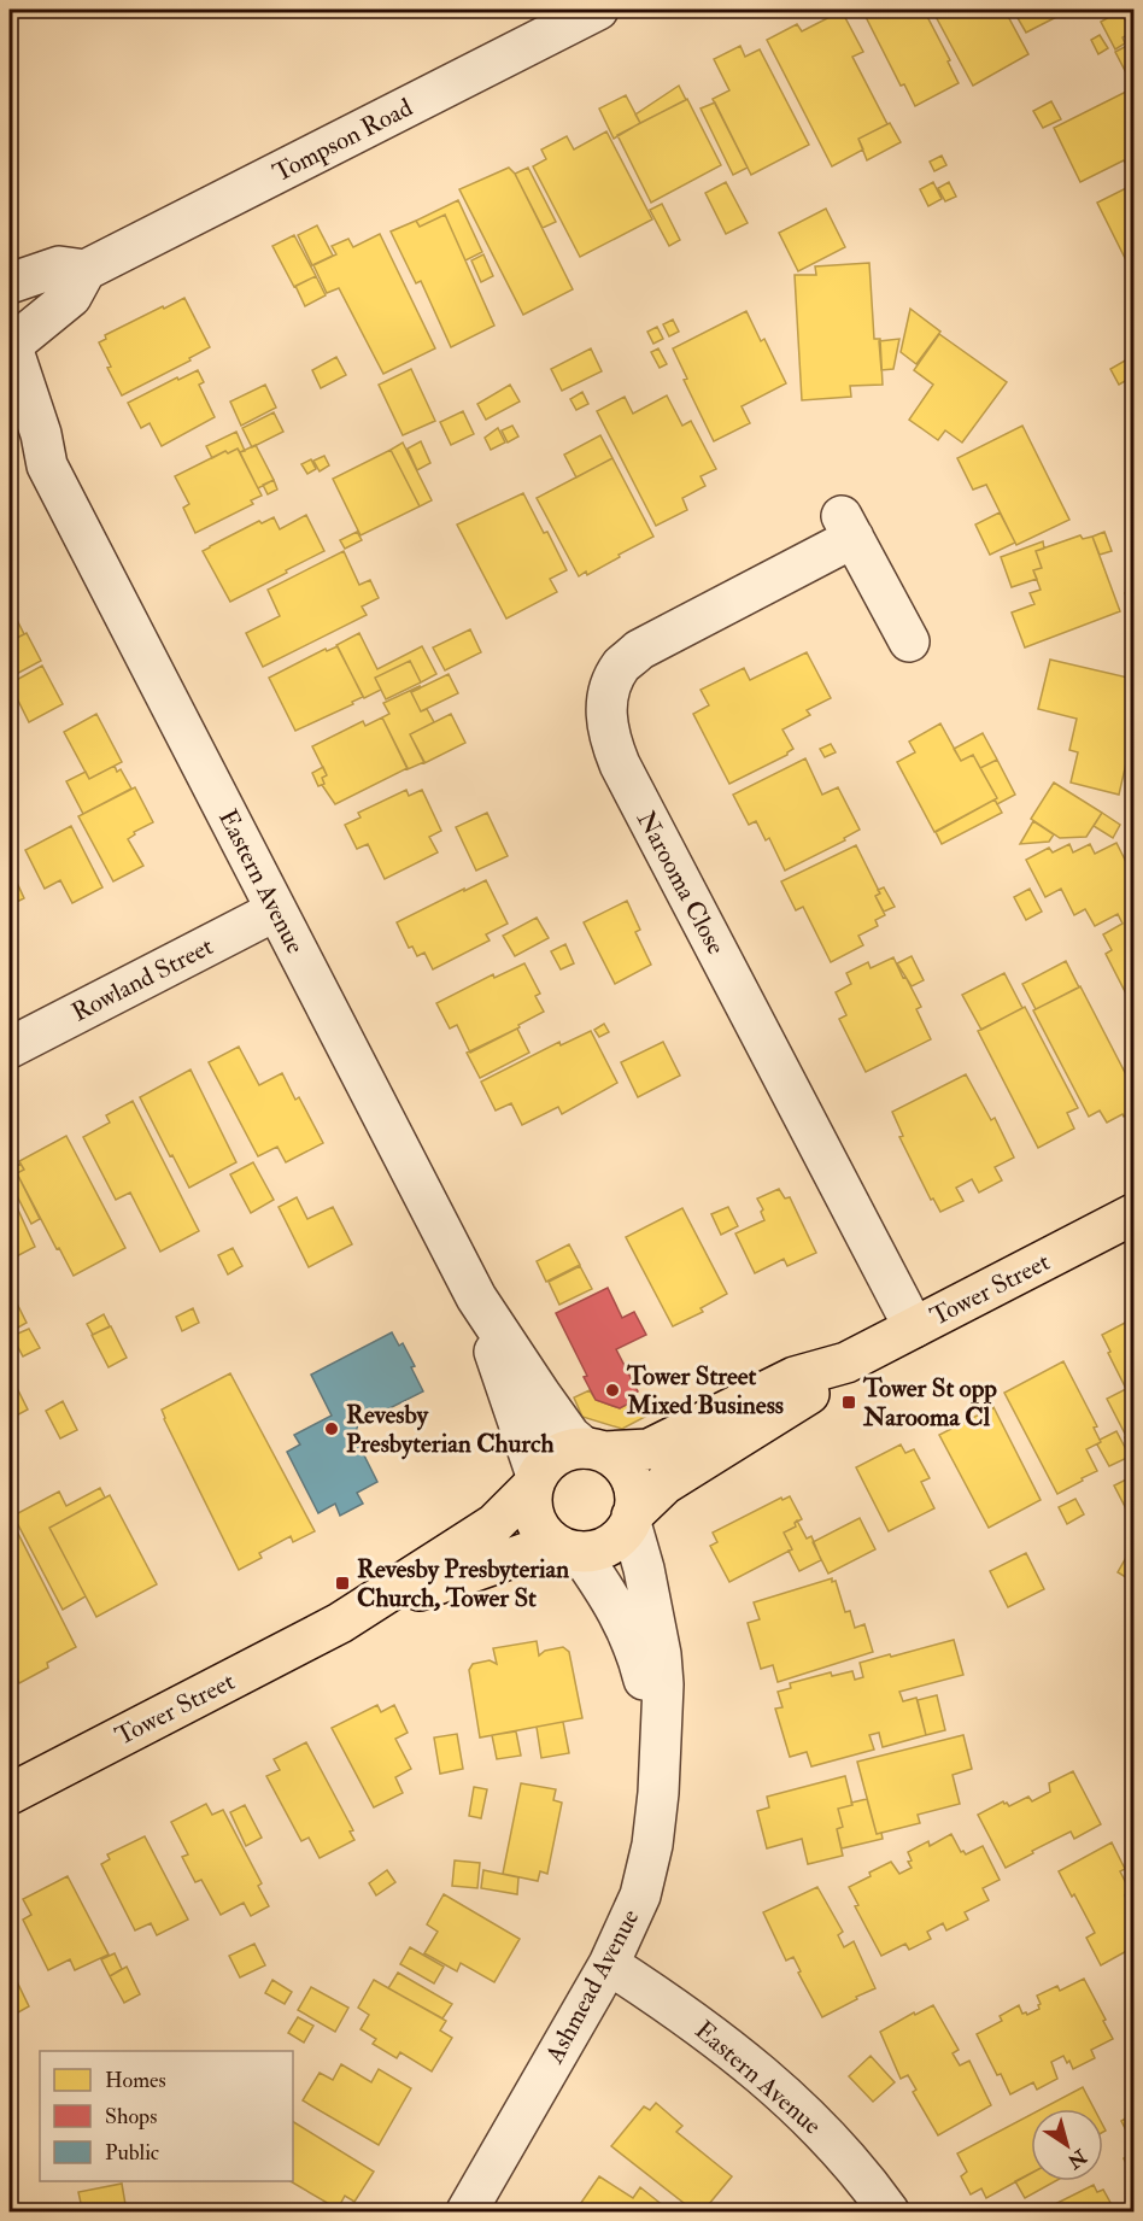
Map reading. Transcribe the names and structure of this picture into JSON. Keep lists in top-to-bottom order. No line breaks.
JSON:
{"streets":{"main road":["Tower Street"],"street":["Tompson Road","Eastern Avenue","Narooma Close","Rowland Street","Ashmead Avenue"]},"crossings":[["Eastern Avenue","Rowland Street"],["Eastern Avenue","Tower Street"],["Eastern Avenue","Ashmead Avenue"],["Narooma Close","Tower Street"],["Tower Street","Ashmead Avenue"]],"places":{"other":["Tower Street Mixed Business","Revesby Presbyterian Church"],"transit":["Tower St opp Narooma Cl","Revesby Presbyterian Church, Tower St"]},"legend":["Homes","Shops","Public"],"north":"bottom right"}
